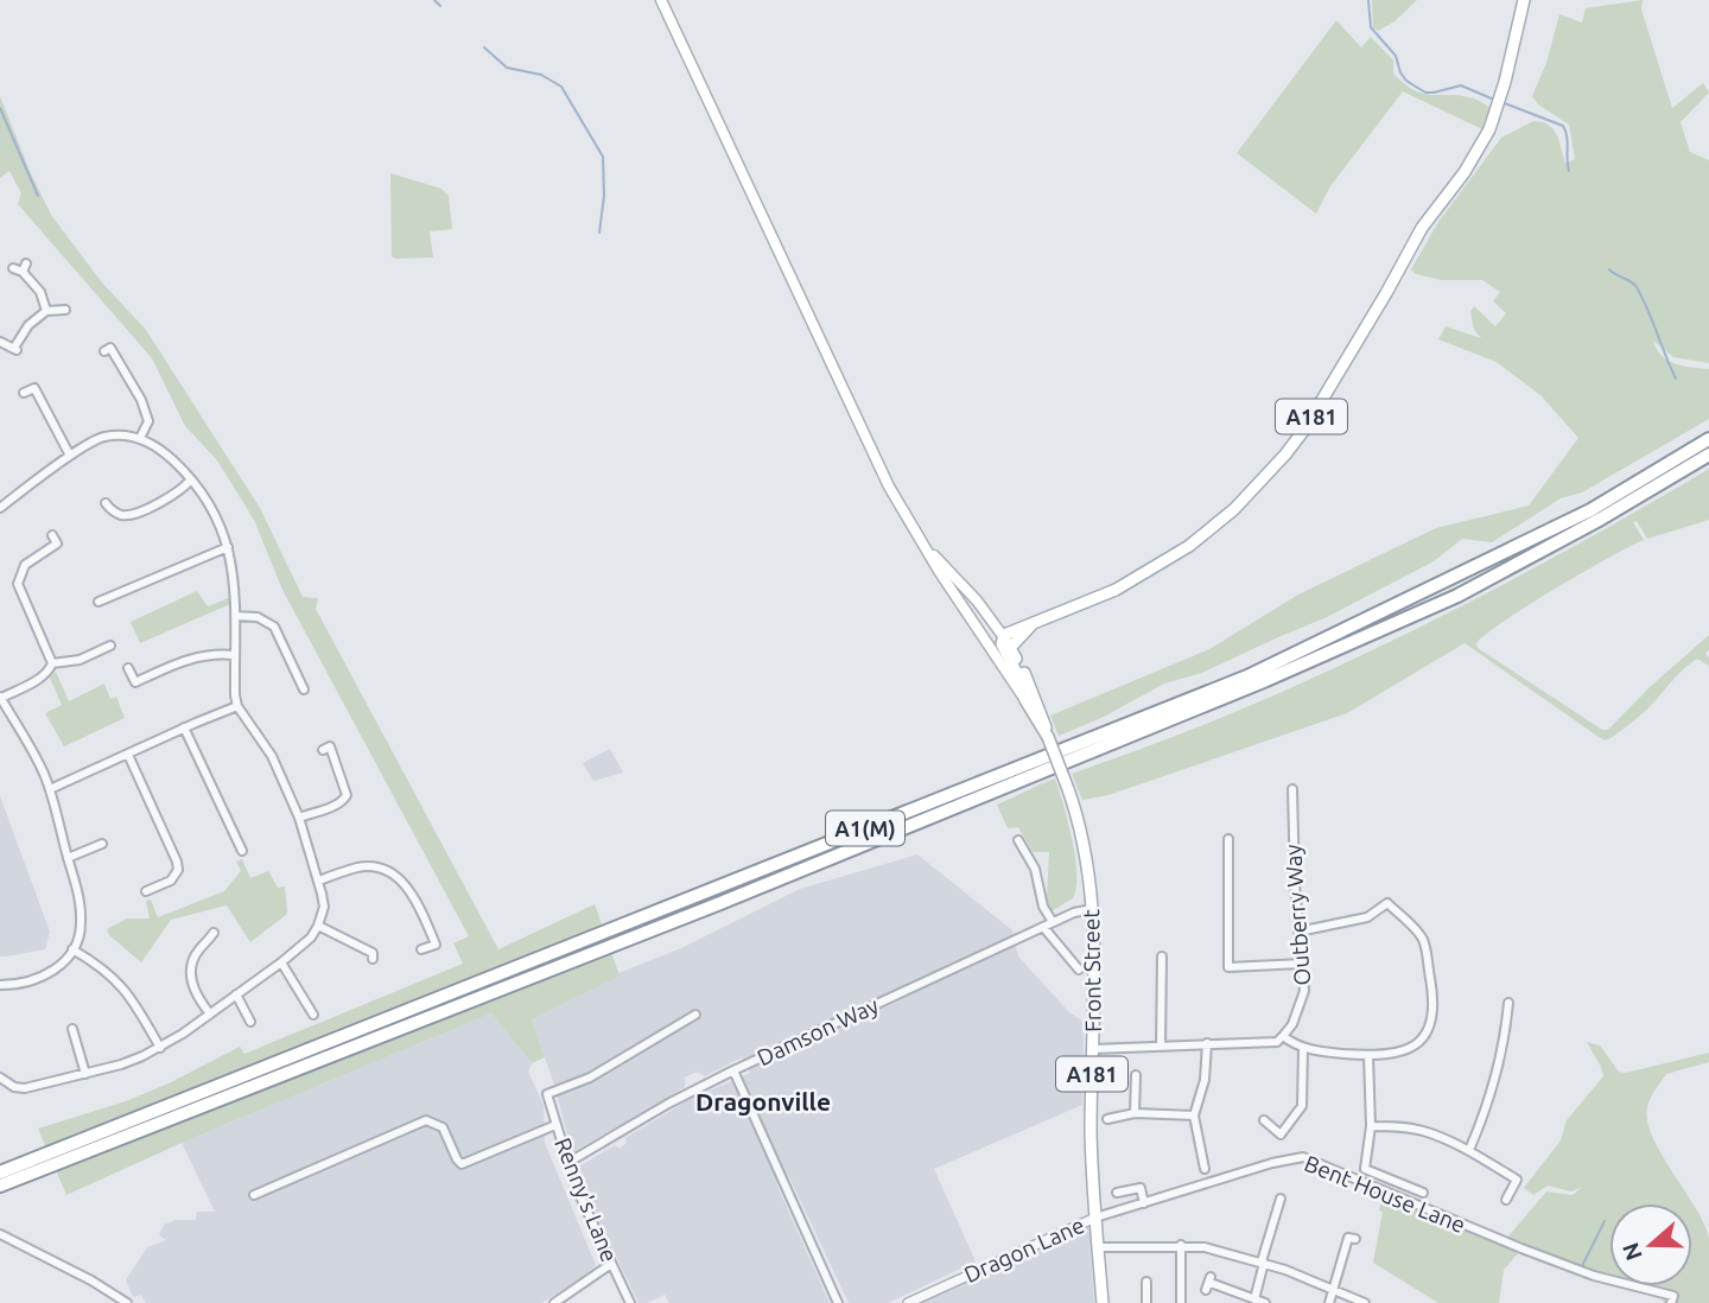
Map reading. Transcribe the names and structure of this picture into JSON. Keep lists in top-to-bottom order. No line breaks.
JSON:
{"streets":{"highway":["A1(M)"],"main road":["A181","Front Street"],"street":["Outberry Way","Damson Way","Bent House Lane","Renny's Lane","Dragon Lane"]},"crossings":[["A181","Front Street"],["Front Street","Damson Way"],["Front Street","Bent House Lane"],["Front Street","Dragon Lane"],["Bent House Lane","Dragon Lane"]],"districts":["Dragonville"],"north":"left"}
